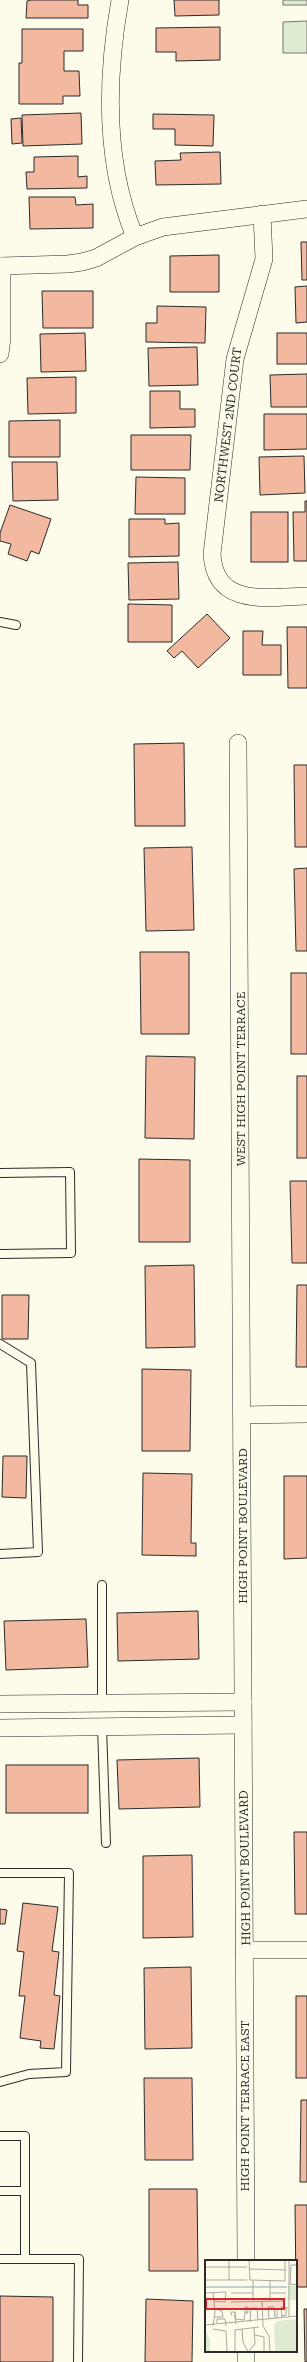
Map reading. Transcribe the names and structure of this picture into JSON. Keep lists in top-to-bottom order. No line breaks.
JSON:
{"streets":{"street":["NORTHWEST 2ND COURT","WEST HIGH POINT TERRACE","HIGH POINT BOULEVARD","HIGH POINT TERRACE EAST"]},"crossings":[["WEST HIGH POINT TERRACE","HIGH POINT BOULEVARD"],["HIGH POINT BOULEVARD","HIGH POINT TERRACE EAST"]]}
